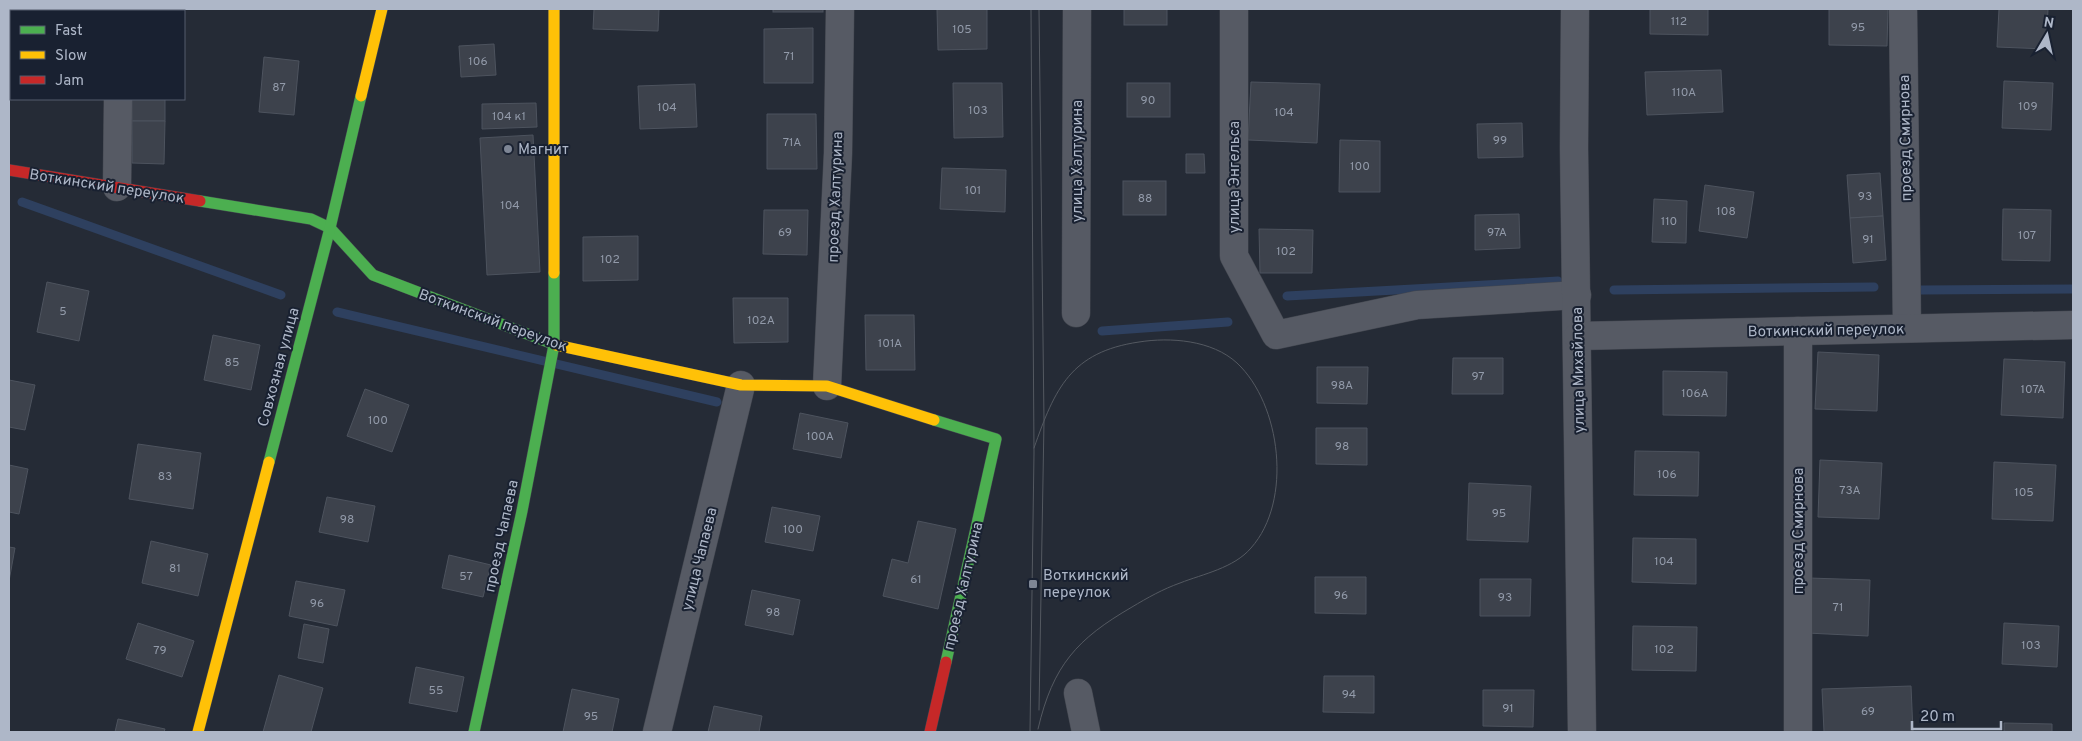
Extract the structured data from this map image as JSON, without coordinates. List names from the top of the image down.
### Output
{
  "streets": {
    "street": [
      "проезд Смирнова",
      "улица Халтурина",
      "улица Энгельса",
      "Воткинский переулок",
      "проезд Халтурина",
      "Совхозная улица",
      "улица Михайлова",
      "проезд Чапаева",
      "улица Чапаева"
    ]
  },
  "crossings": [
    ["проезд Смирнова", "Воткинский переулок"],
    ["улица Энгельса", "улица Михайлова"],
    ["Воткинский переулок", "проезд Халтурина"],
    ["Воткинский переулок", "Совхозная улица"],
    ["Воткинский переулок", "улица Михайлова"],
    ["Воткинский переулок", "проезд Чапаева"],
    ["Воткинский переулок", "улица Чапаева"]
  ],
  "places": {
    "other": ["Магнит"],
    "transit": ["Воткинский переулок"]
  },
  "house_numbers": [
    "112",
    "95",
    "105",
    "71",
    "106",
    "87",
    "110А",
    "90",
    "109",
    "104",
    "103",
    "104",
    "104 к1",
    "99",
    "71А",
    "100",
    "101",
    "93",
    "88",
    "104",
    "108",
    "110",
    "69",
    "97А",
    "107",
    "91",
    "102",
    "102",
    "5",
    "102А",
    "101А",
    "85",
    "97",
    "98А",
    "107А",
    "106А",
    "100",
    "100А",
    "98",
    "106",
    "83",
    "73А",
    "105",
    "95",
    "98",
    "100",
    "104",
    "81",
    "57",
    "61",
    "96",
    "93",
    "96",
    "71",
    "98",
    "103",
    "102",
    "79",
    "55",
    "94",
    "91",
    "69",
    "95"
  ],
  "legend": ["Fast", "Slow", "Jam"],
  "scale_bar": "20 m",
  "north": "top"
}
